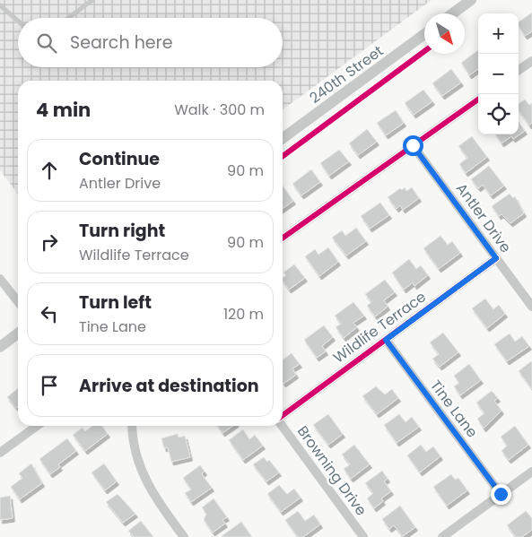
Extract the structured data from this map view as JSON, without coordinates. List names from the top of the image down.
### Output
{
  "streets": {
    "street": [
      "240th Street",
      "Antler Drive",
      "Wildlife Terrace",
      "Tine Lane",
      "Browning Drive"
    ]
  },
  "crossings": [
    ["Antler Drive", "Wildlife Terrace"],
    ["Wildlife Terrace", "Tine Lane"]
  ],
  "north": "bottom right",
  "page": {
    "map_buttons": ["+", "−"],
    "search": "Search here",
    "heading": ["4 min", "Walk · 300 m"],
    "list": [
      ["Continue", "Antler Drive", "90 m"],
      ["Turn right", "Wildlife Terrace", "90 m"],
      ["Turn left", "Tine Lane", "120 m"],
      "Arrive at destination"
    ]
  }
}
